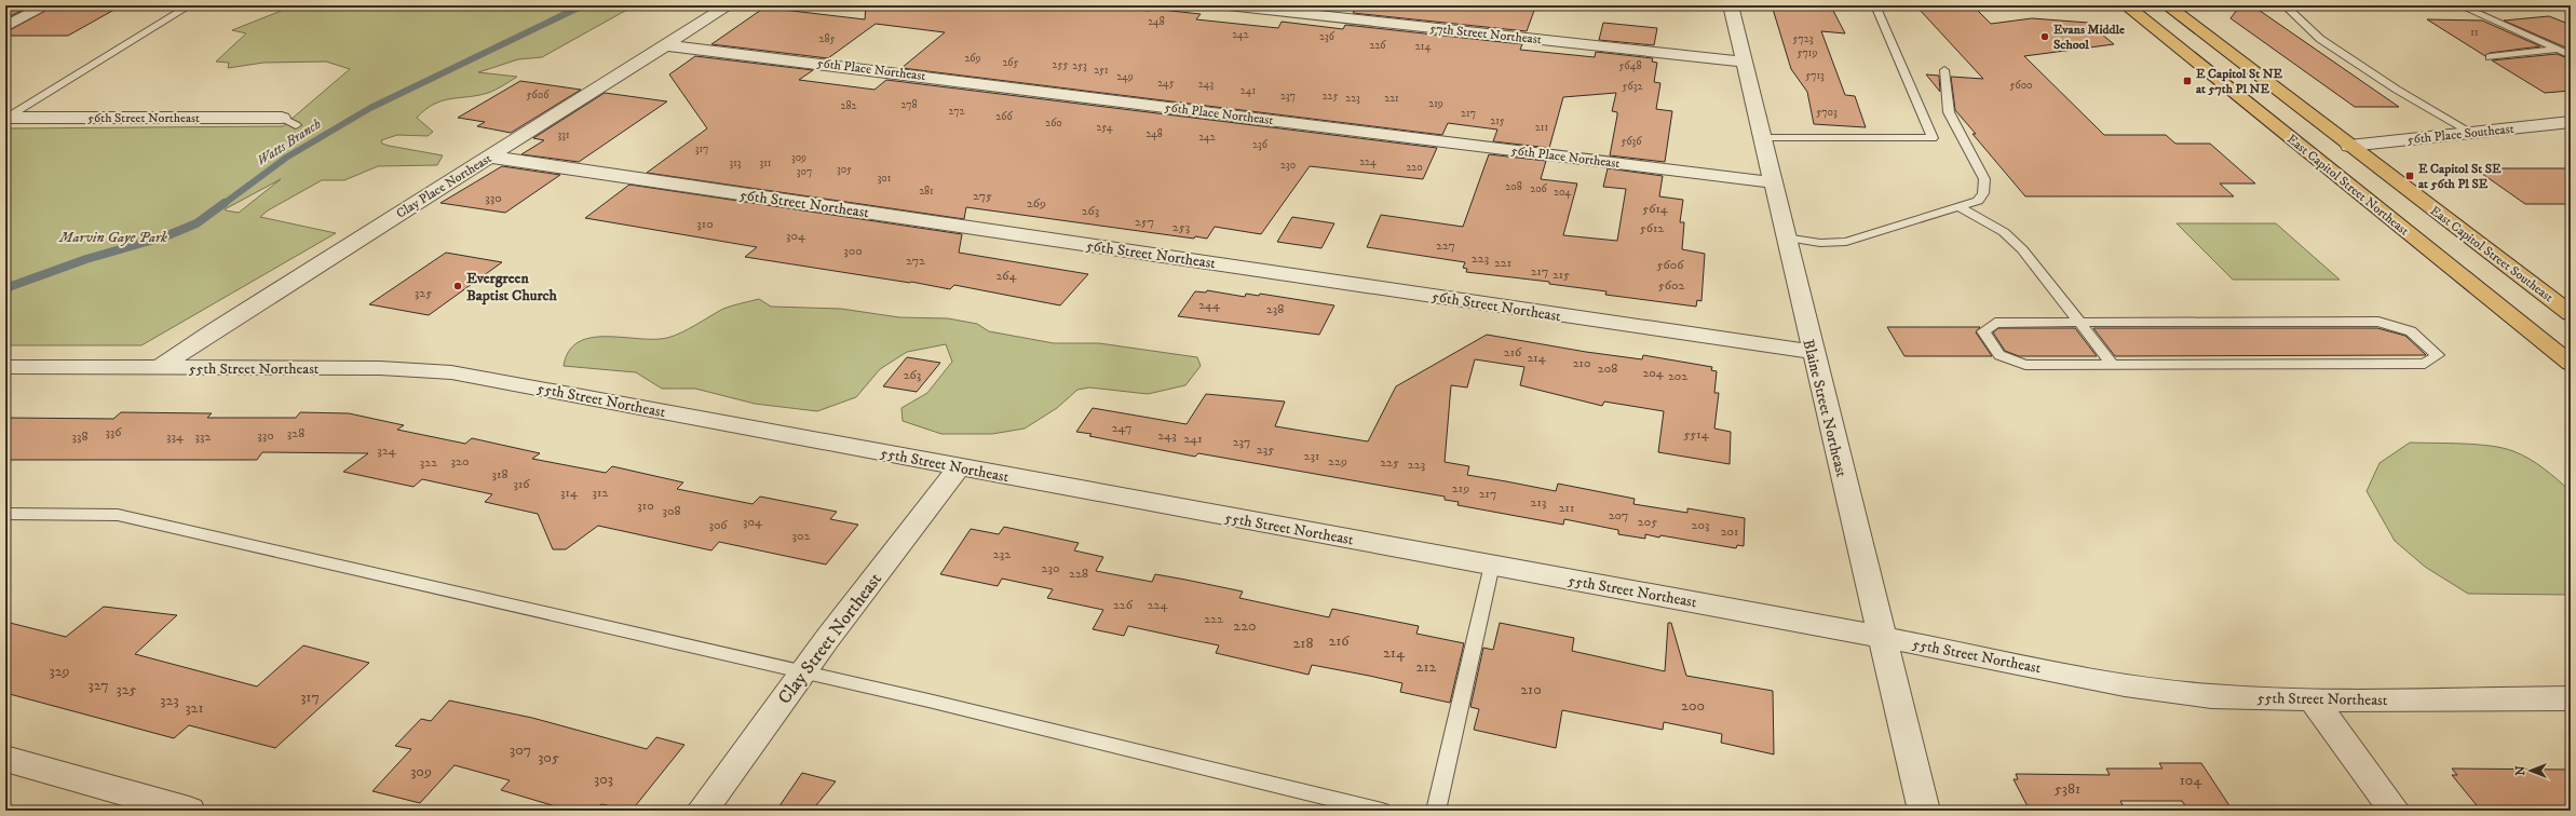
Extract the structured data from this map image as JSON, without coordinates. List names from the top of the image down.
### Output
{
  "streets": {
    "main road": ["East Capitol Street Northeast", "East Capitol Street Southeast"],
    "street": [
      "57th Street Northeast",
      "56th Place Northeast",
      "56th Street Northeast",
      "56th Place Southeast",
      "Clay Place Northeast",
      "55th Street Northeast",
      "Blaine Street Northeast",
      "Clay Street Northeast"
    ]
  },
  "crossings": [
    ["57th Street Northeast", "Blaine Street Northeast"],
    ["56th Place Northeast", "Clay Place Northeast"],
    ["56th Place Northeast", "Blaine Street Northeast"],
    ["56th Street Northeast", "Clay Place Northeast"],
    ["56th Street Northeast", "Blaine Street Northeast"],
    ["56th Place Southeast", "East Capitol Street Southeast"],
    ["Clay Place Northeast", "55th Street Northeast"],
    ["55th Street Northeast", "Blaine Street Northeast"],
    ["55th Street Northeast", "Clay Street Northeast"]
  ],
  "water": ["Watts Branch"],
  "parks": ["Marvin Gaye Park"],
  "places": {
    "other": ["Evans Middle School", "Evergreen Baptist Church"],
    "transit": ["E Capitol St NE at 57th Pl NE", "E Capitol St SE at 56th Pl SE"]
  },
  "house_numbers": [
    "248",
    "11",
    "242",
    "236",
    "285",
    "5723",
    "226",
    "214",
    "5719",
    "269",
    "265",
    "255",
    "253",
    "5648",
    "251",
    "5713",
    "249",
    "245",
    "243",
    "5600",
    "5632",
    "241",
    "5606",
    "237",
    "225",
    "223",
    "221",
    "219",
    "278",
    "282",
    "272",
    "5703",
    "217",
    "266",
    "215",
    "260",
    "254",
    "211",
    "248",
    "331",
    "242",
    "5636",
    "236",
    "317",
    "309",
    "224",
    "313",
    "311",
    "230",
    "220",
    "305",
    "307",
    "301",
    "208",
    "206",
    "281",
    "204",
    "275",
    "330",
    "269",
    "5614",
    "263",
    "257",
    "310",
    "253",
    "5612",
    "304",
    "227",
    "300",
    "223",
    "272",
    "221",
    "5606",
    "217",
    "215",
    "264",
    "5602",
    "325",
    "244",
    "238",
    "216",
    "214",
    "210",
    "208",
    "204",
    "263",
    "202",
    "247",
    "336",
    "328",
    "5514",
    "330",
    "243",
    "338",
    "334",
    "332",
    "241",
    "237",
    "235",
    "324",
    "231",
    "320",
    "229",
    "322",
    "225",
    "223",
    "318",
    "316",
    "219",
    "314",
    "312",
    "217",
    "213",
    "310",
    "211",
    "308",
    "207",
    "304",
    "205",
    "306",
    "203",
    "201",
    "302",
    "232",
    "230",
    "228",
    "226",
    "224",
    "222",
    "220",
    "216",
    "218",
    "214",
    "212",
    "329",
    "327",
    "325",
    "210",
    "317",
    "323",
    "200",
    "321",
    "307",
    "305",
    "309",
    "303",
    "104",
    "5381"
  ],
  "north": "left"
}
